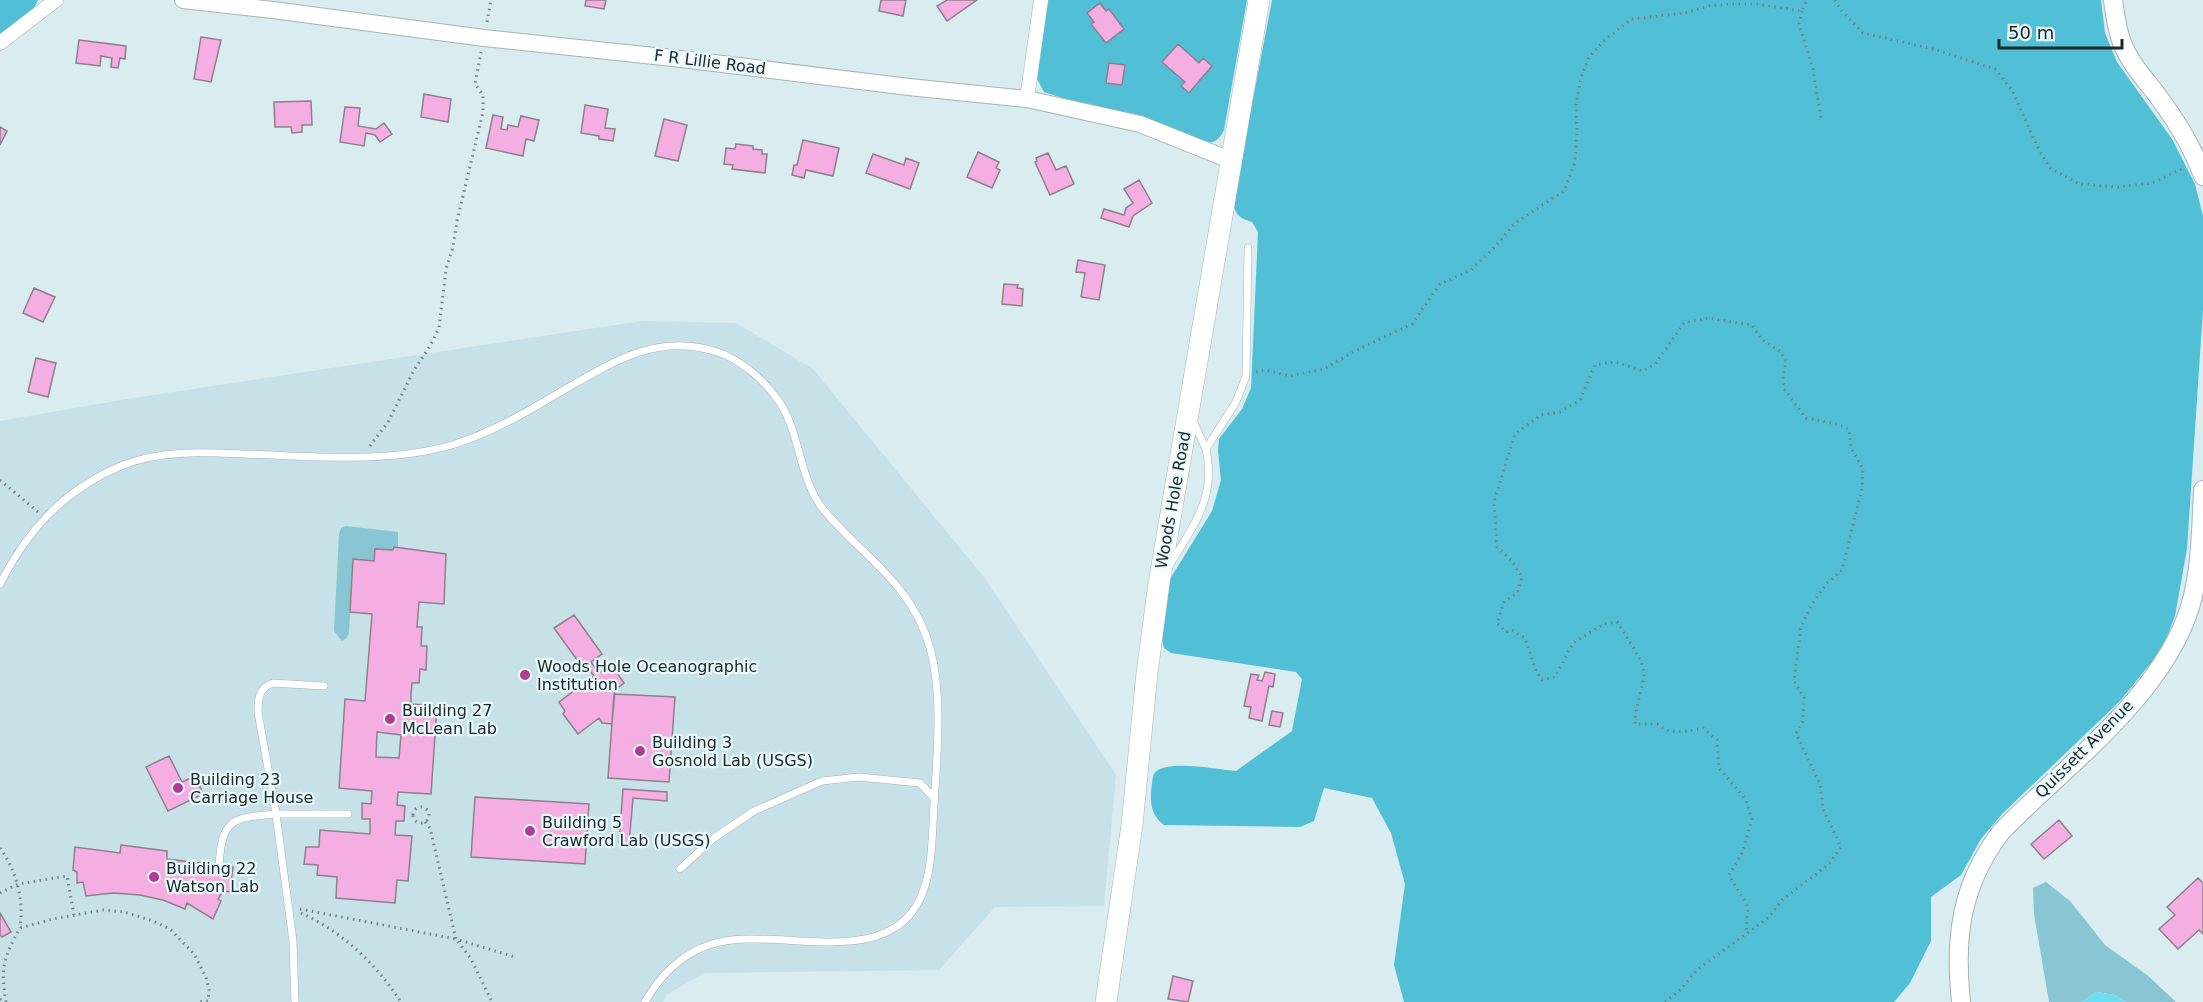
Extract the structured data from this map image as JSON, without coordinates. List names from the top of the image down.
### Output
{
  "streets": {
    "highway": ["Woods Hole Road"],
    "main road": ["Quissett Avenue"],
    "street": ["F R Lillie Road"]
  },
  "crossings": [
    ["F R Lillie Road", "Woods Hole Road"]
  ],
  "places": [
    "Woods Hole Oceanographic Institution",
    "Building 27 McLean Lab",
    "Building 3 Gosnold Lab (USGS)",
    "Building 23 Carriage House",
    "Building 5 Crawford Lab (USGS)",
    "Building 22 Watson Lab"
  ],
  "scale_bar": "50 m"
}
